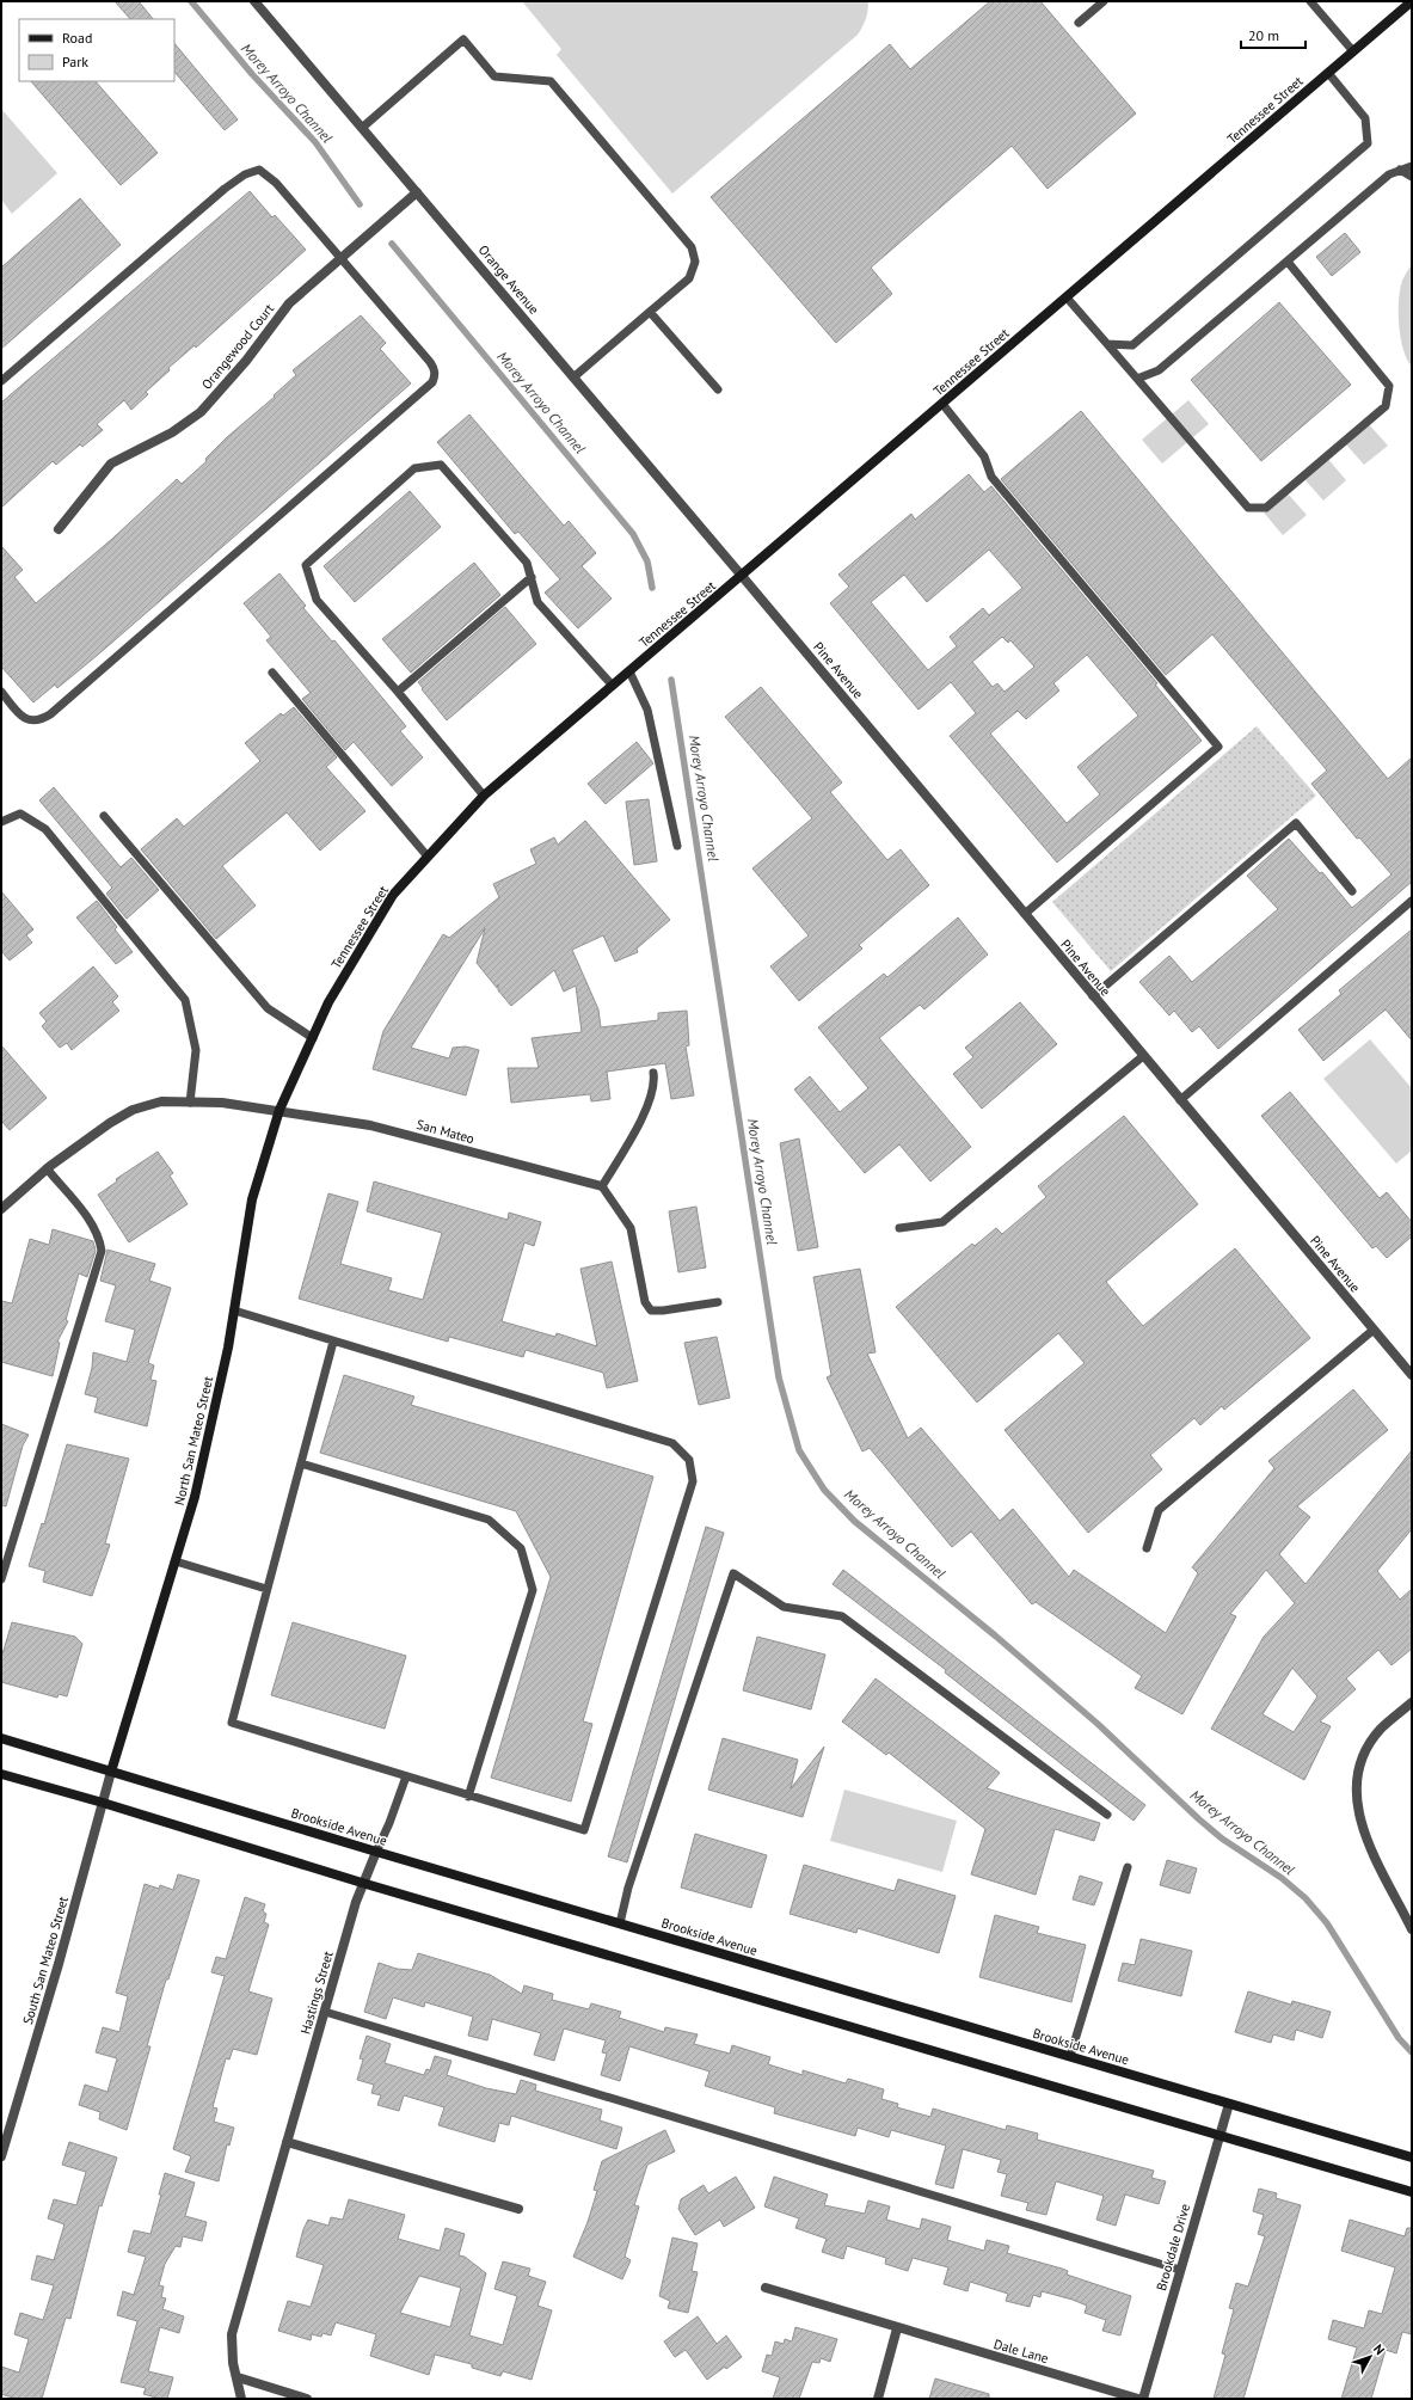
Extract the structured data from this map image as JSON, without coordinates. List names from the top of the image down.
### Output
{
  "streets": {
    "main road": ["Tennessee Street", "North San Mateo Street", "Brookside Avenue"],
    "street": [
      "Orange Avenue",
      "Orangewood Court",
      "Pine Avenue",
      "San Mateo",
      "South San Mateo Street",
      "Hastings Street",
      "Brookdale Drive",
      "Dale Lane"
    ]
  },
  "crossings": [
    ["Tennessee Street", "Orange Avenue"],
    ["Tennessee Street", "Pine Avenue"],
    ["Tennessee Street", "San Mateo"],
    ["Tennessee Street", "North San Mateo Street"],
    ["Orange Avenue", "Orangewood Court"],
    ["Orange Avenue", "Pine Avenue"],
    ["San Mateo", "North San Mateo Street"],
    ["North San Mateo Street", "Brookside Avenue"],
    ["North San Mateo Street", "South San Mateo Street"],
    ["Brookside Avenue", "South San Mateo Street"],
    ["Brookside Avenue", "Hastings Street"],
    ["Brookside Avenue", "Brookdale Drive"]
  ],
  "water": ["Morey Arroyo Channel"],
  "legend": ["Road", "Park"],
  "scale_bar": "20 m",
  "north": "top right"
}
